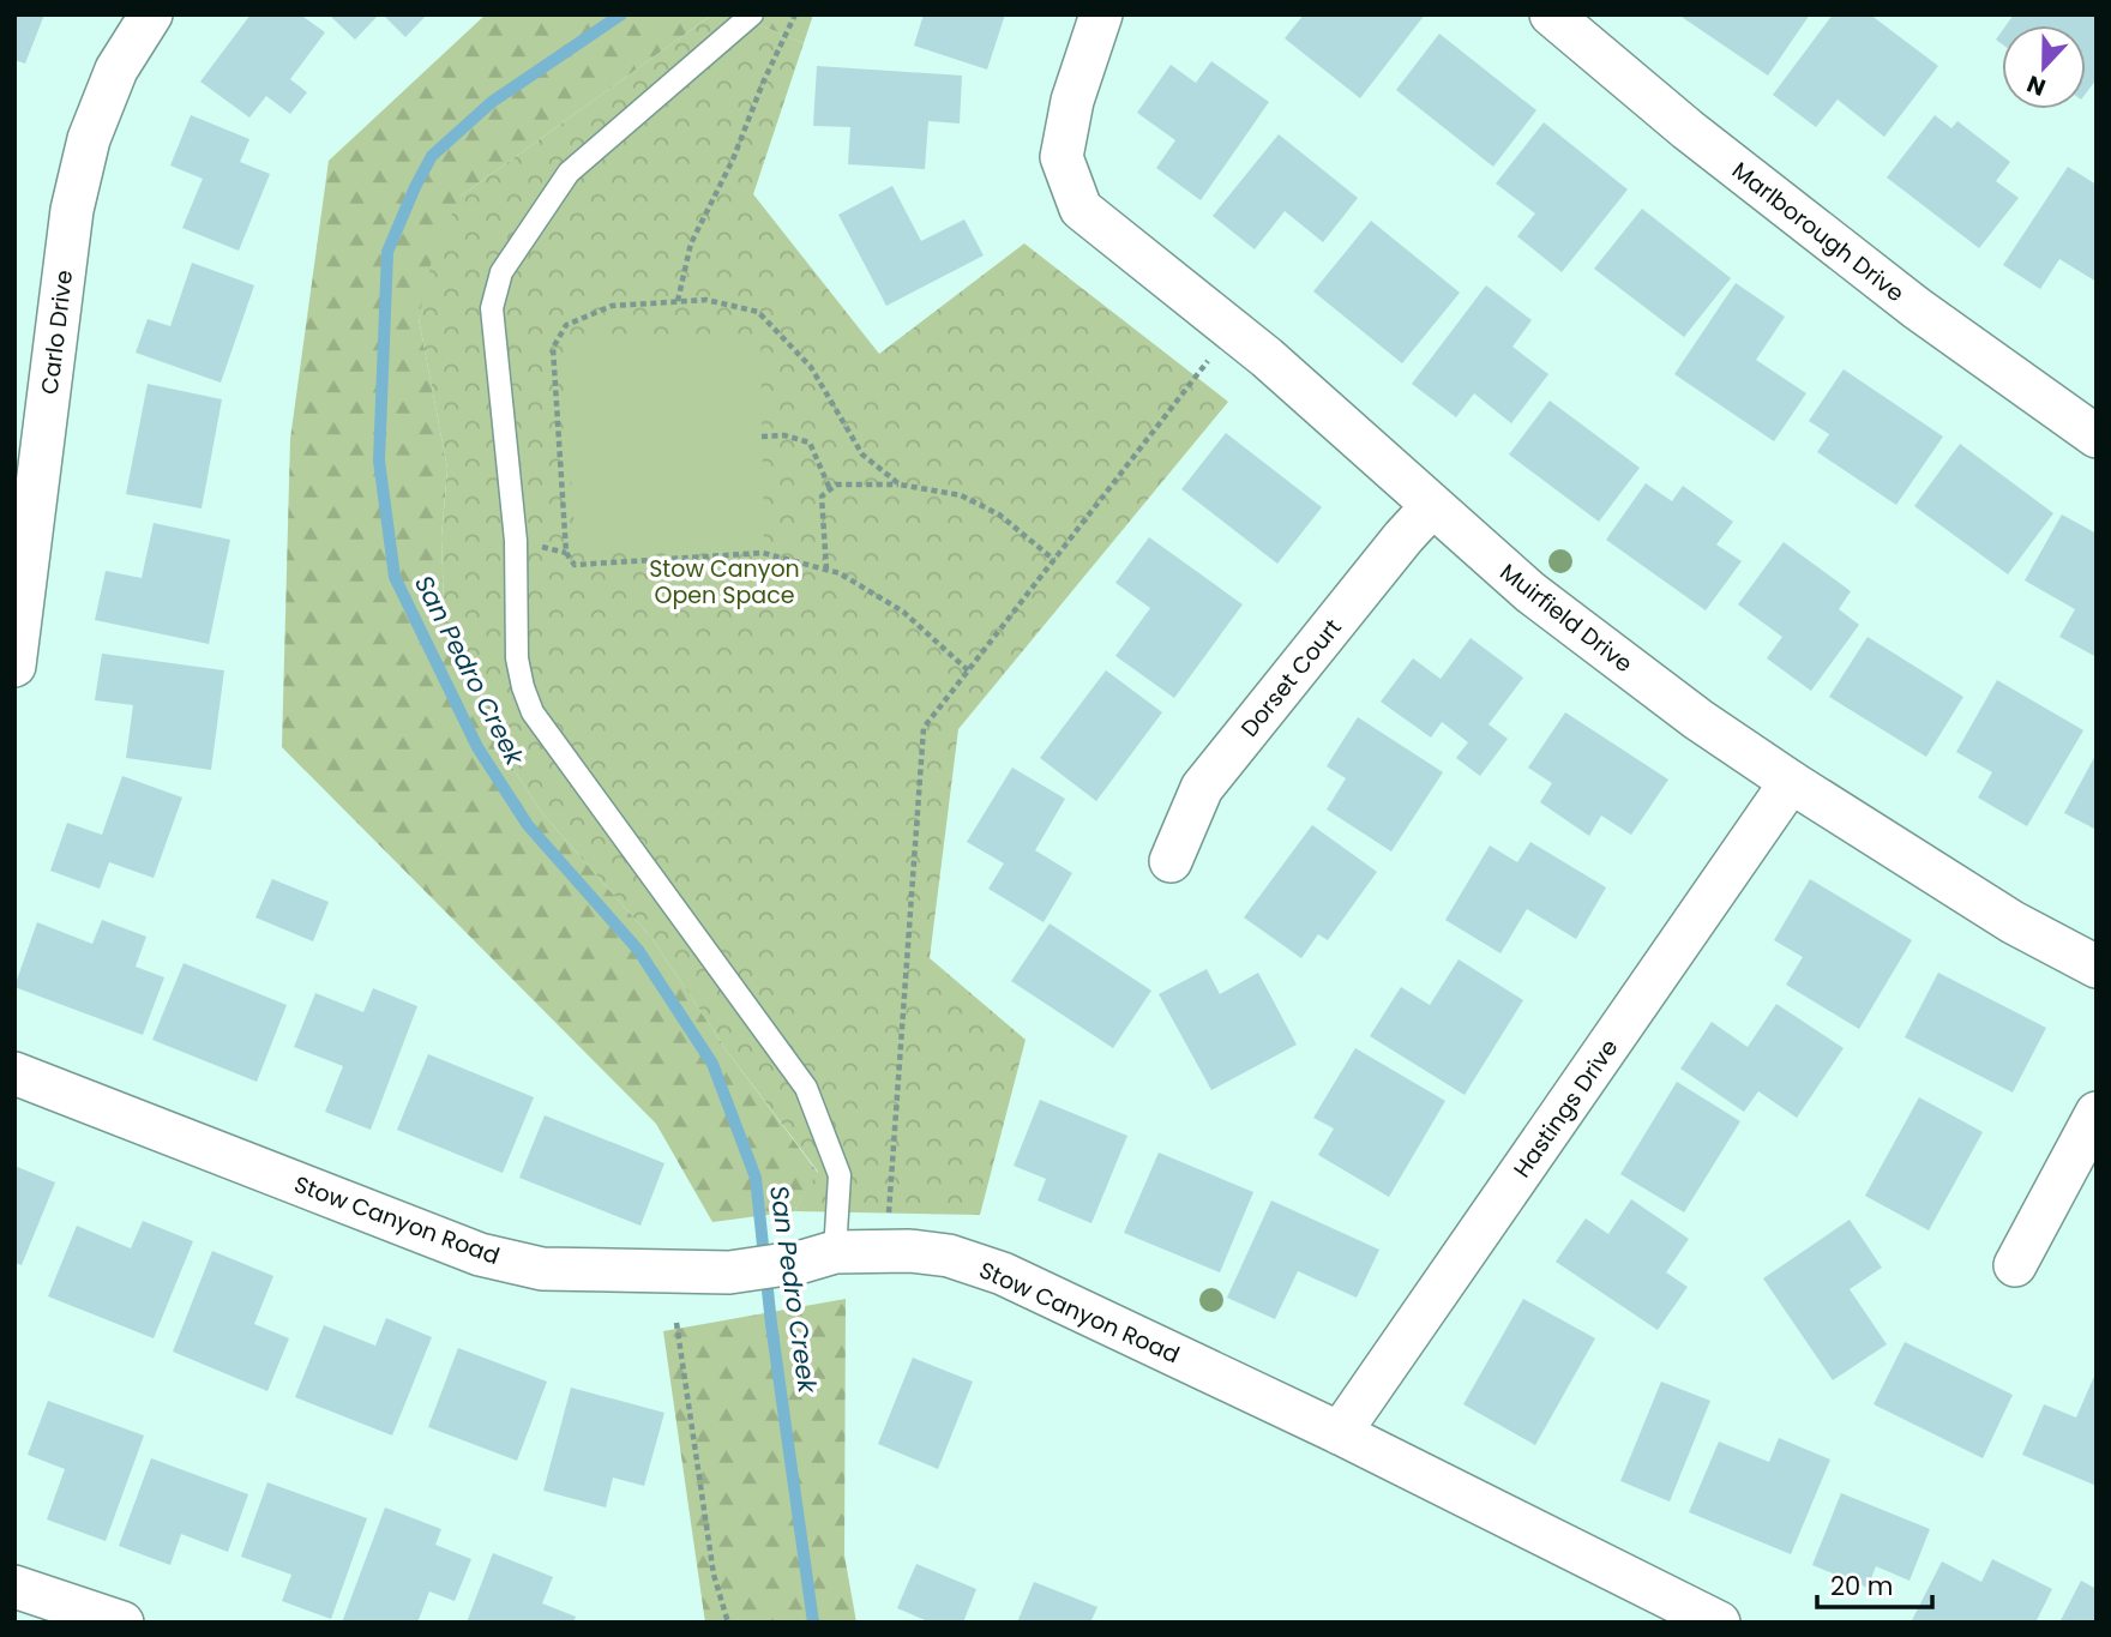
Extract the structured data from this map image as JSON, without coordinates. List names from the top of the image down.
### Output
{
  "streets": {
    "street": [
      "Marlborough Drive",
      "Carlo Drive",
      "Muirfield Drive",
      "Dorset Court",
      "Hastings Drive",
      "Stow Canyon Road"
    ]
  },
  "crossings": [
    ["Muirfield Drive", "Dorset Court"],
    ["Muirfield Drive", "Hastings Drive"],
    ["Hastings Drive", "Stow Canyon Road"]
  ],
  "water": ["San Pedro Creek"],
  "parks": ["Stow Canyon Open Space"],
  "scale_bar": "20 m",
  "north": "bottom"
}
